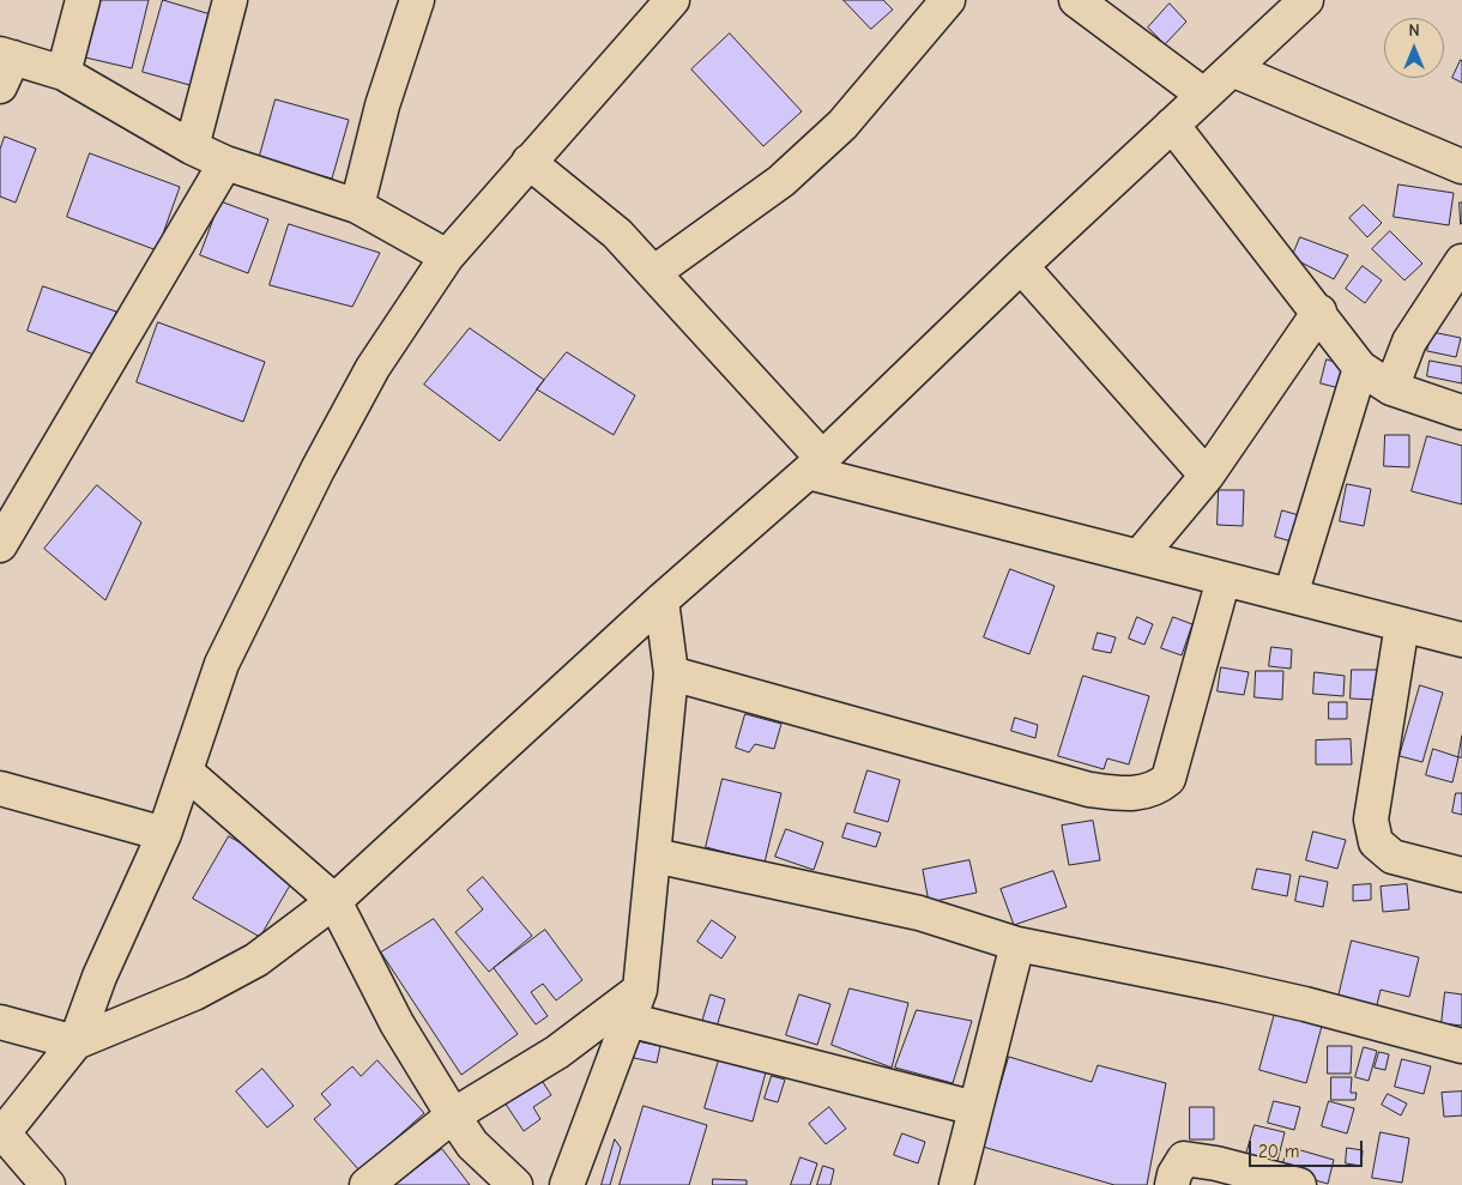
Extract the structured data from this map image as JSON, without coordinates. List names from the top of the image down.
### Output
{
  "scale_bar": "20 m",
  "north": "top"
}
